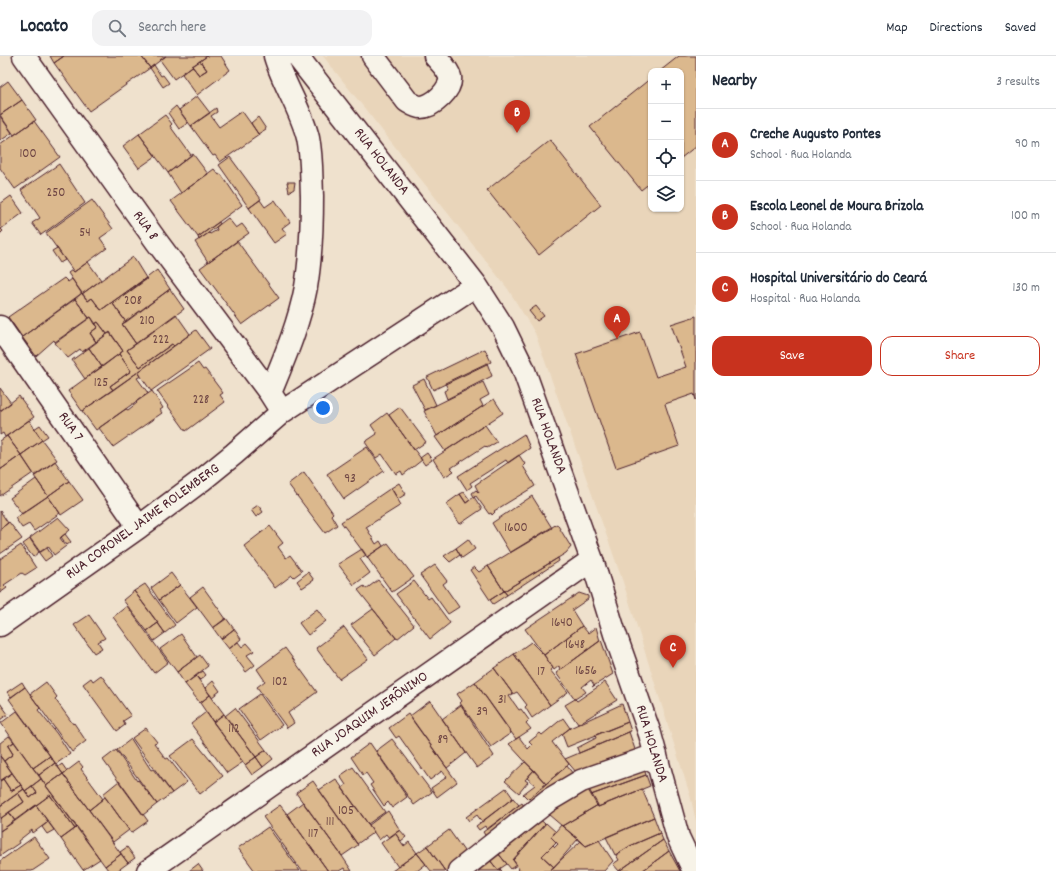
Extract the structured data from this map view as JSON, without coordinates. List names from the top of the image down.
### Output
{
  "streets": {
    "street": [
      "RUA HOLANDA",
      "RUA 8",
      "RUA 7",
      "RUA CORONEL JAIME ROLEMBERG",
      "RUA JOAQUIM JERÔNIMO"
    ]
  },
  "crossings": [
    ["RUA HOLANDA", "RUA CORONEL JAIME ROLEMBERG"],
    ["RUA HOLANDA", "RUA JOAQUIM JERÔNIMO"],
    ["RUA 7", "RUA CORONEL JAIME ROLEMBERG"]
  ],
  "house_numbers": [
    "100",
    "250",
    "54",
    "208",
    "210",
    "222",
    "125",
    "228",
    "93",
    "1600",
    "1640",
    "1648",
    "1656",
    "17",
    "102",
    "31",
    "39",
    "112",
    "89",
    "105",
    "111",
    "117"
  ],
  "page": {
    "header": "Locato",
    "search": "Search here",
    "nav": ["Map", "Directions", "Saved"],
    "heading": ["Nearby", "3 results"],
    "map_buttons": ["+", "−"],
    "pins": ["B", "A", "C"],
    "list": [
      {
        "mark": "A",
        "name": "Creche Augusto Pontes",
        "note": "School · Rua Holanda",
        "value": "90 m"
      },
      {
        "mark": "B",
        "name": "Escola Leonel de Moura Brizola",
        "note": "School · Rua Holanda",
        "value": "100 m"
      },
      {
        "mark": "C",
        "name": "Hospital Universitário do Ceará",
        "note": "Hospital · Rua Holanda",
        "value": "130 m"
      }
    ],
    "buttons": ["Save", "Share"]
  }
}
